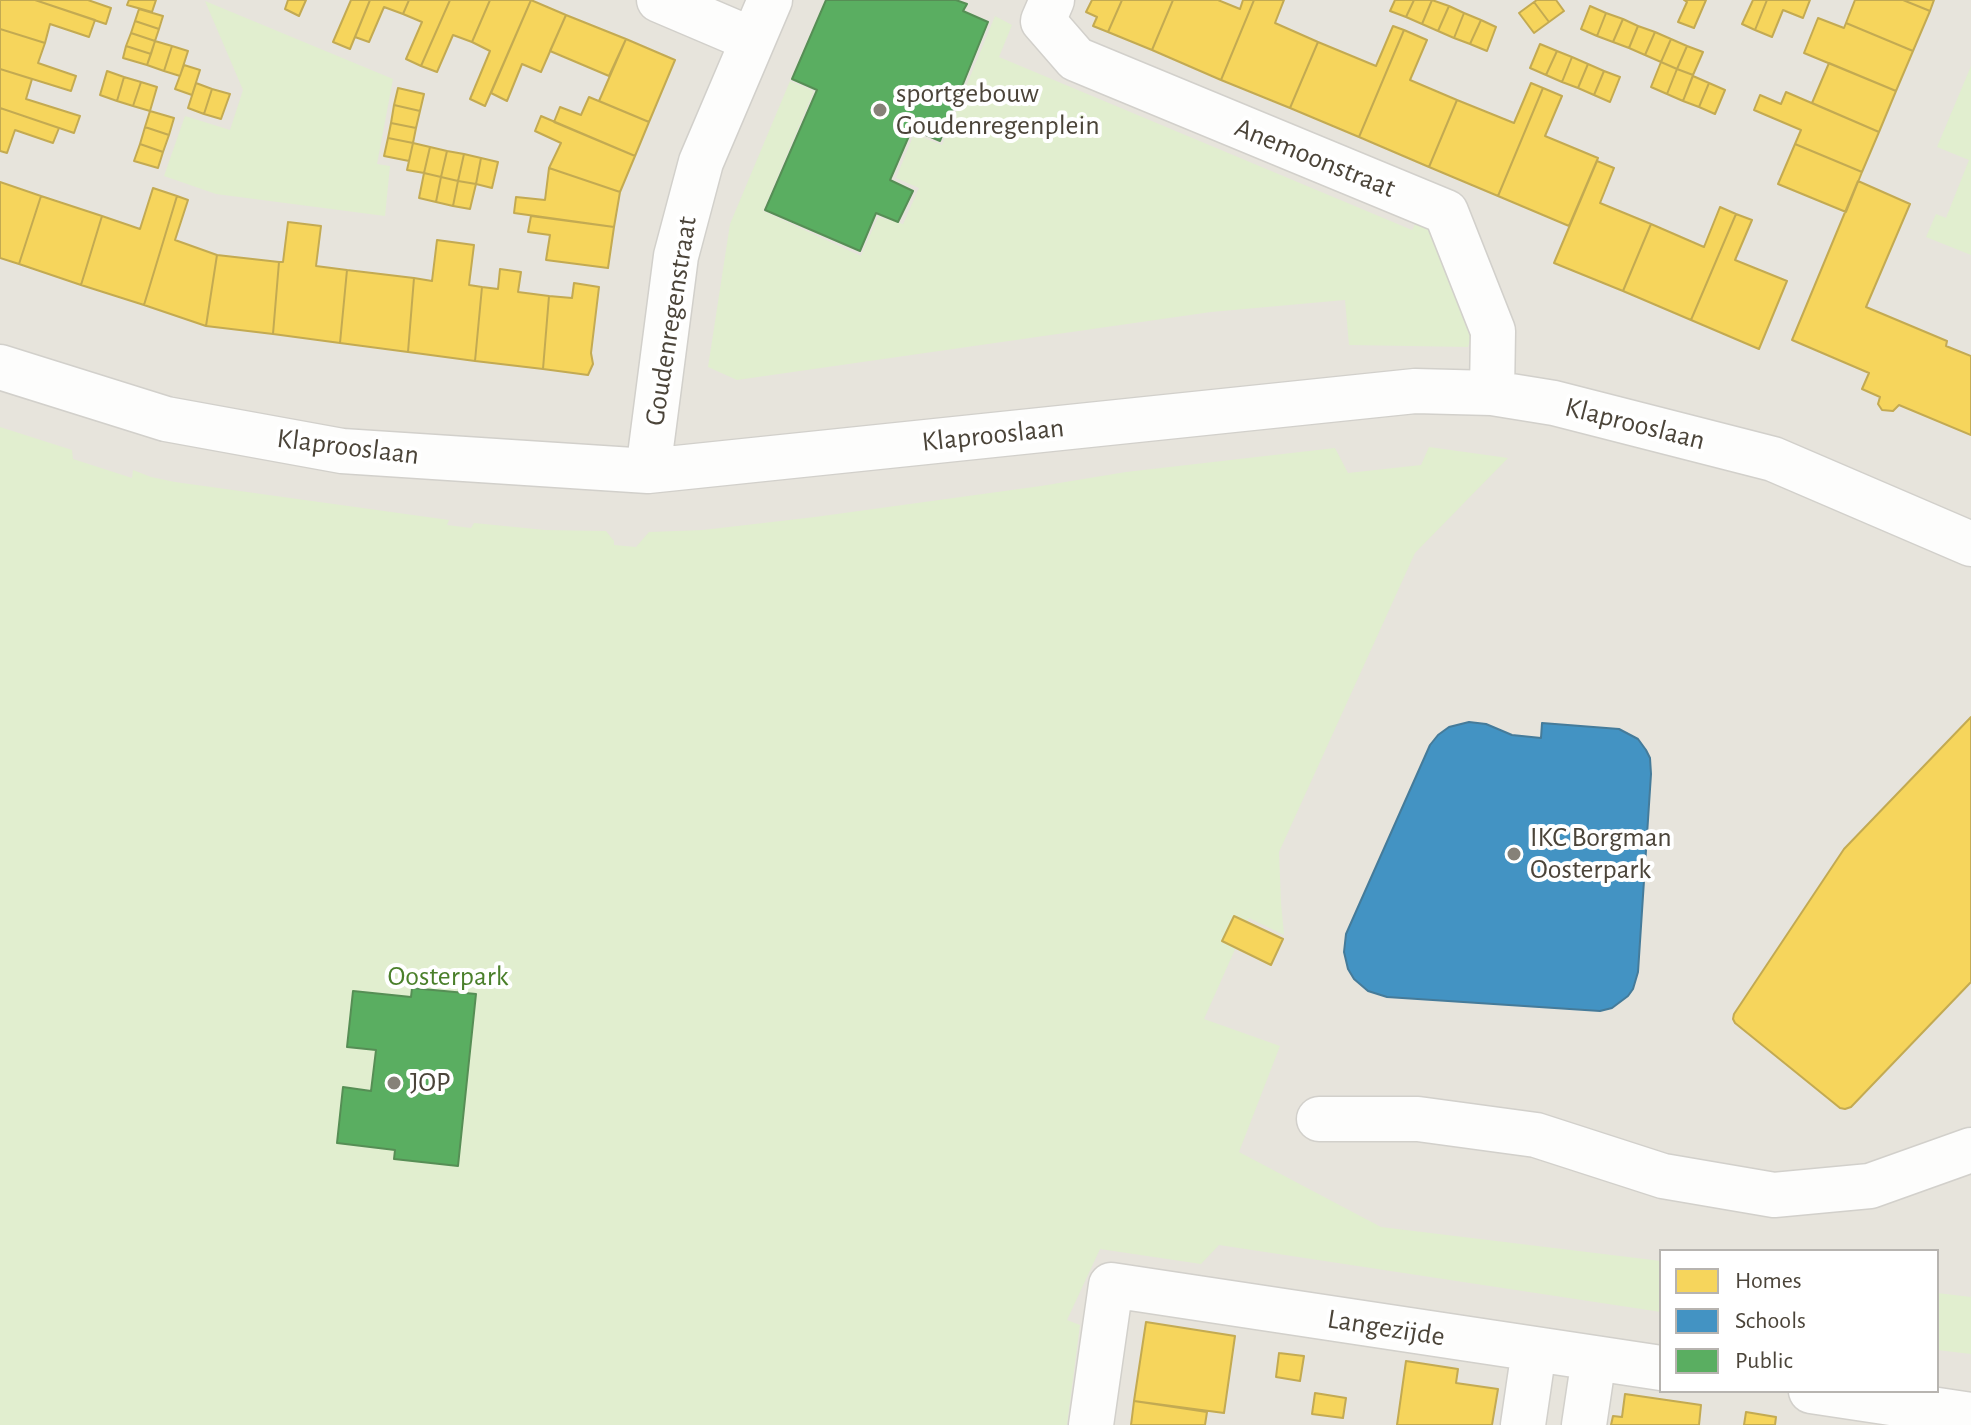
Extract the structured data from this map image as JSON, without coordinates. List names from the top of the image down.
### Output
{
  "streets": {
    "street": [
      "Anemoonstraat",
      "Goudenregenstraat",
      "Klaprooslaan",
      "Langezijde"
    ]
  },
  "crossings": [
    ["Anemoonstraat", "Klaprooslaan"],
    ["Goudenregenstraat", "Klaprooslaan"]
  ],
  "parks": ["Oosterpark"],
  "places": ["sportgebouw Goudenregenplein", "IKC Borgman Oosterpark", "JOP"],
  "legend": ["Homes", "Schools", "Public"]
}
